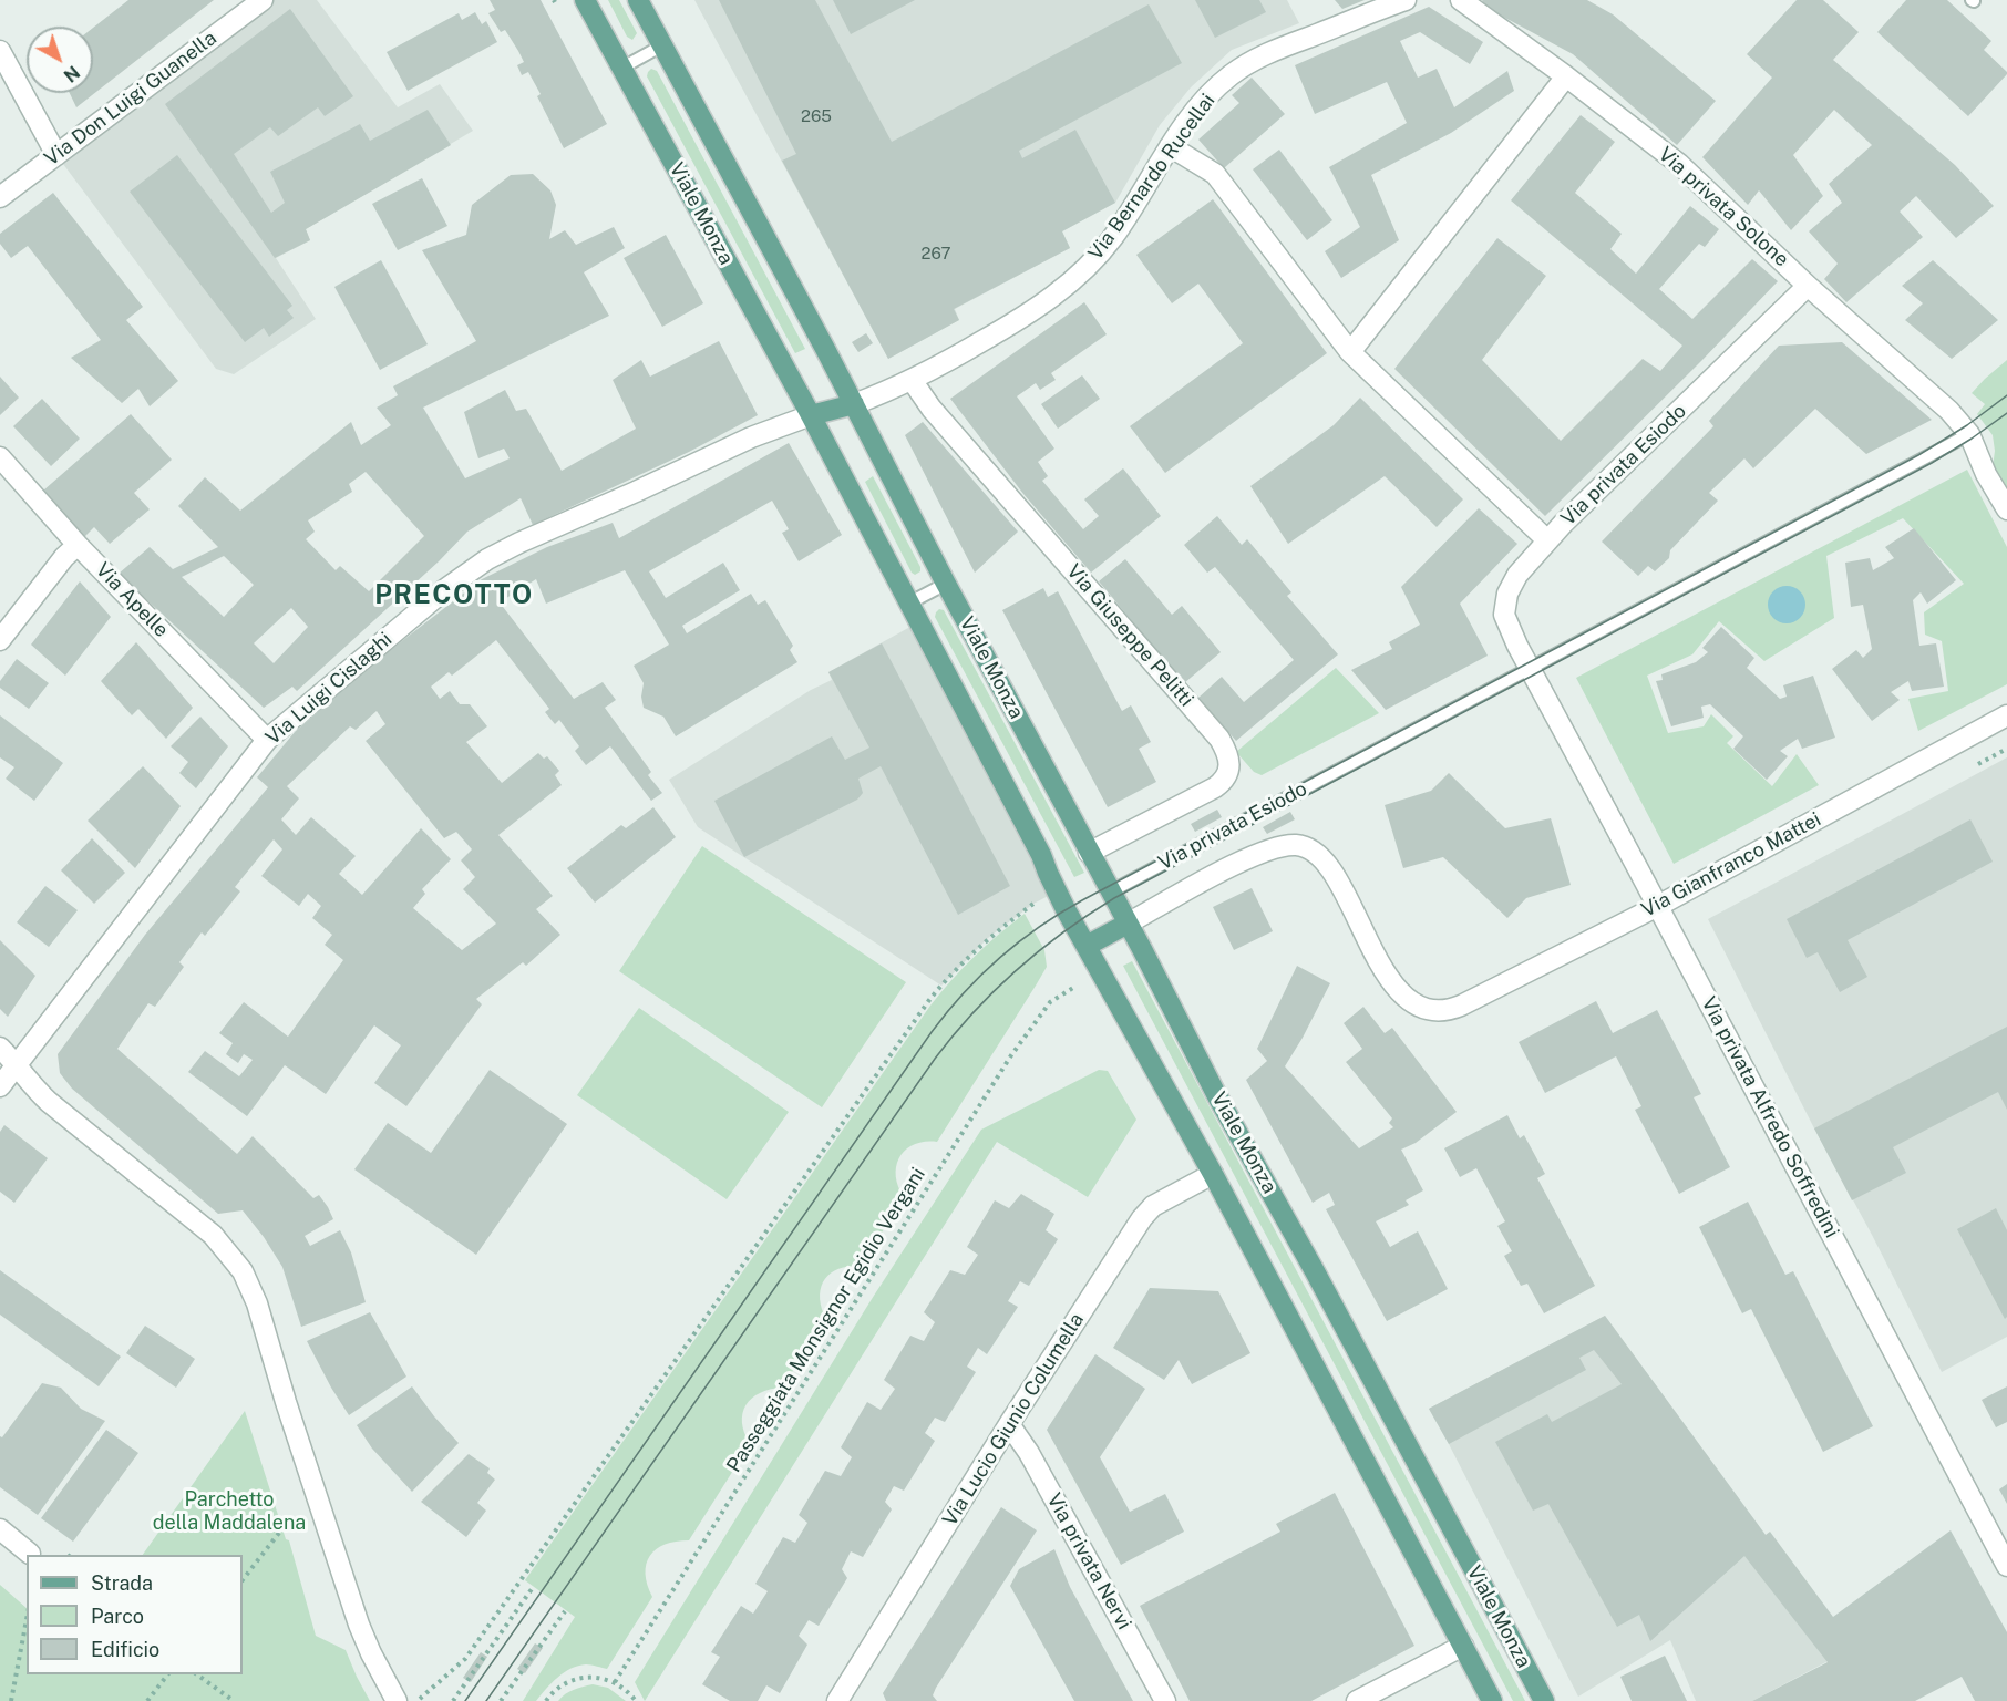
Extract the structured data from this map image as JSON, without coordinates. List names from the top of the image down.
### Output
{
  "streets": {
    "main road": ["Viale Monza"],
    "street": [
      "Via Don Luigi Guanella",
      "Via Bernardo Rucellai",
      "Via privata Solone",
      "Via privata Esiodo",
      "Via Apelle",
      "Via Giuseppe Pelitti",
      "Via Luigi Cislaghi",
      "Via Gianfranco Mattei",
      "Via privata Alfredo Soffredini",
      "Via Lucio Giunio Columella",
      "Via privata Nervi"
    ],
    "path": ["Passeggiata Monsignor Egidio Vergani"]
  },
  "crossings": [
    ["Via Bernardo Rucellai", "Viale Monza"],
    ["Via Bernardo Rucellai", "Via Giuseppe Pelitti"],
    ["Via privata Solone", "Via privata Esiodo"],
    ["Viale Monza", "Via privata Esiodo"],
    ["Viale Monza", "Via Giuseppe Pelitti"],
    ["Viale Monza", "Via Luigi Cislaghi"],
    ["Viale Monza", "Via Gianfranco Mattei"],
    ["Viale Monza", "Via Lucio Giunio Columella"],
    ["Via privata Esiodo", "Via privata Alfredo Soffredini"],
    ["Via Apelle", "Via Luigi Cislaghi"],
    ["Via Gianfranco Mattei", "Via privata Alfredo Soffredini"],
    ["Via Lucio Giunio Columella", "Via privata Nervi"]
  ],
  "districts": ["PRECOTTO"],
  "parks": ["Parchetto della Maddalena"],
  "house_numbers": ["265", "267"],
  "legend": ["Strada", "Parco", "Edificio"],
  "north": "bottom right"
}
